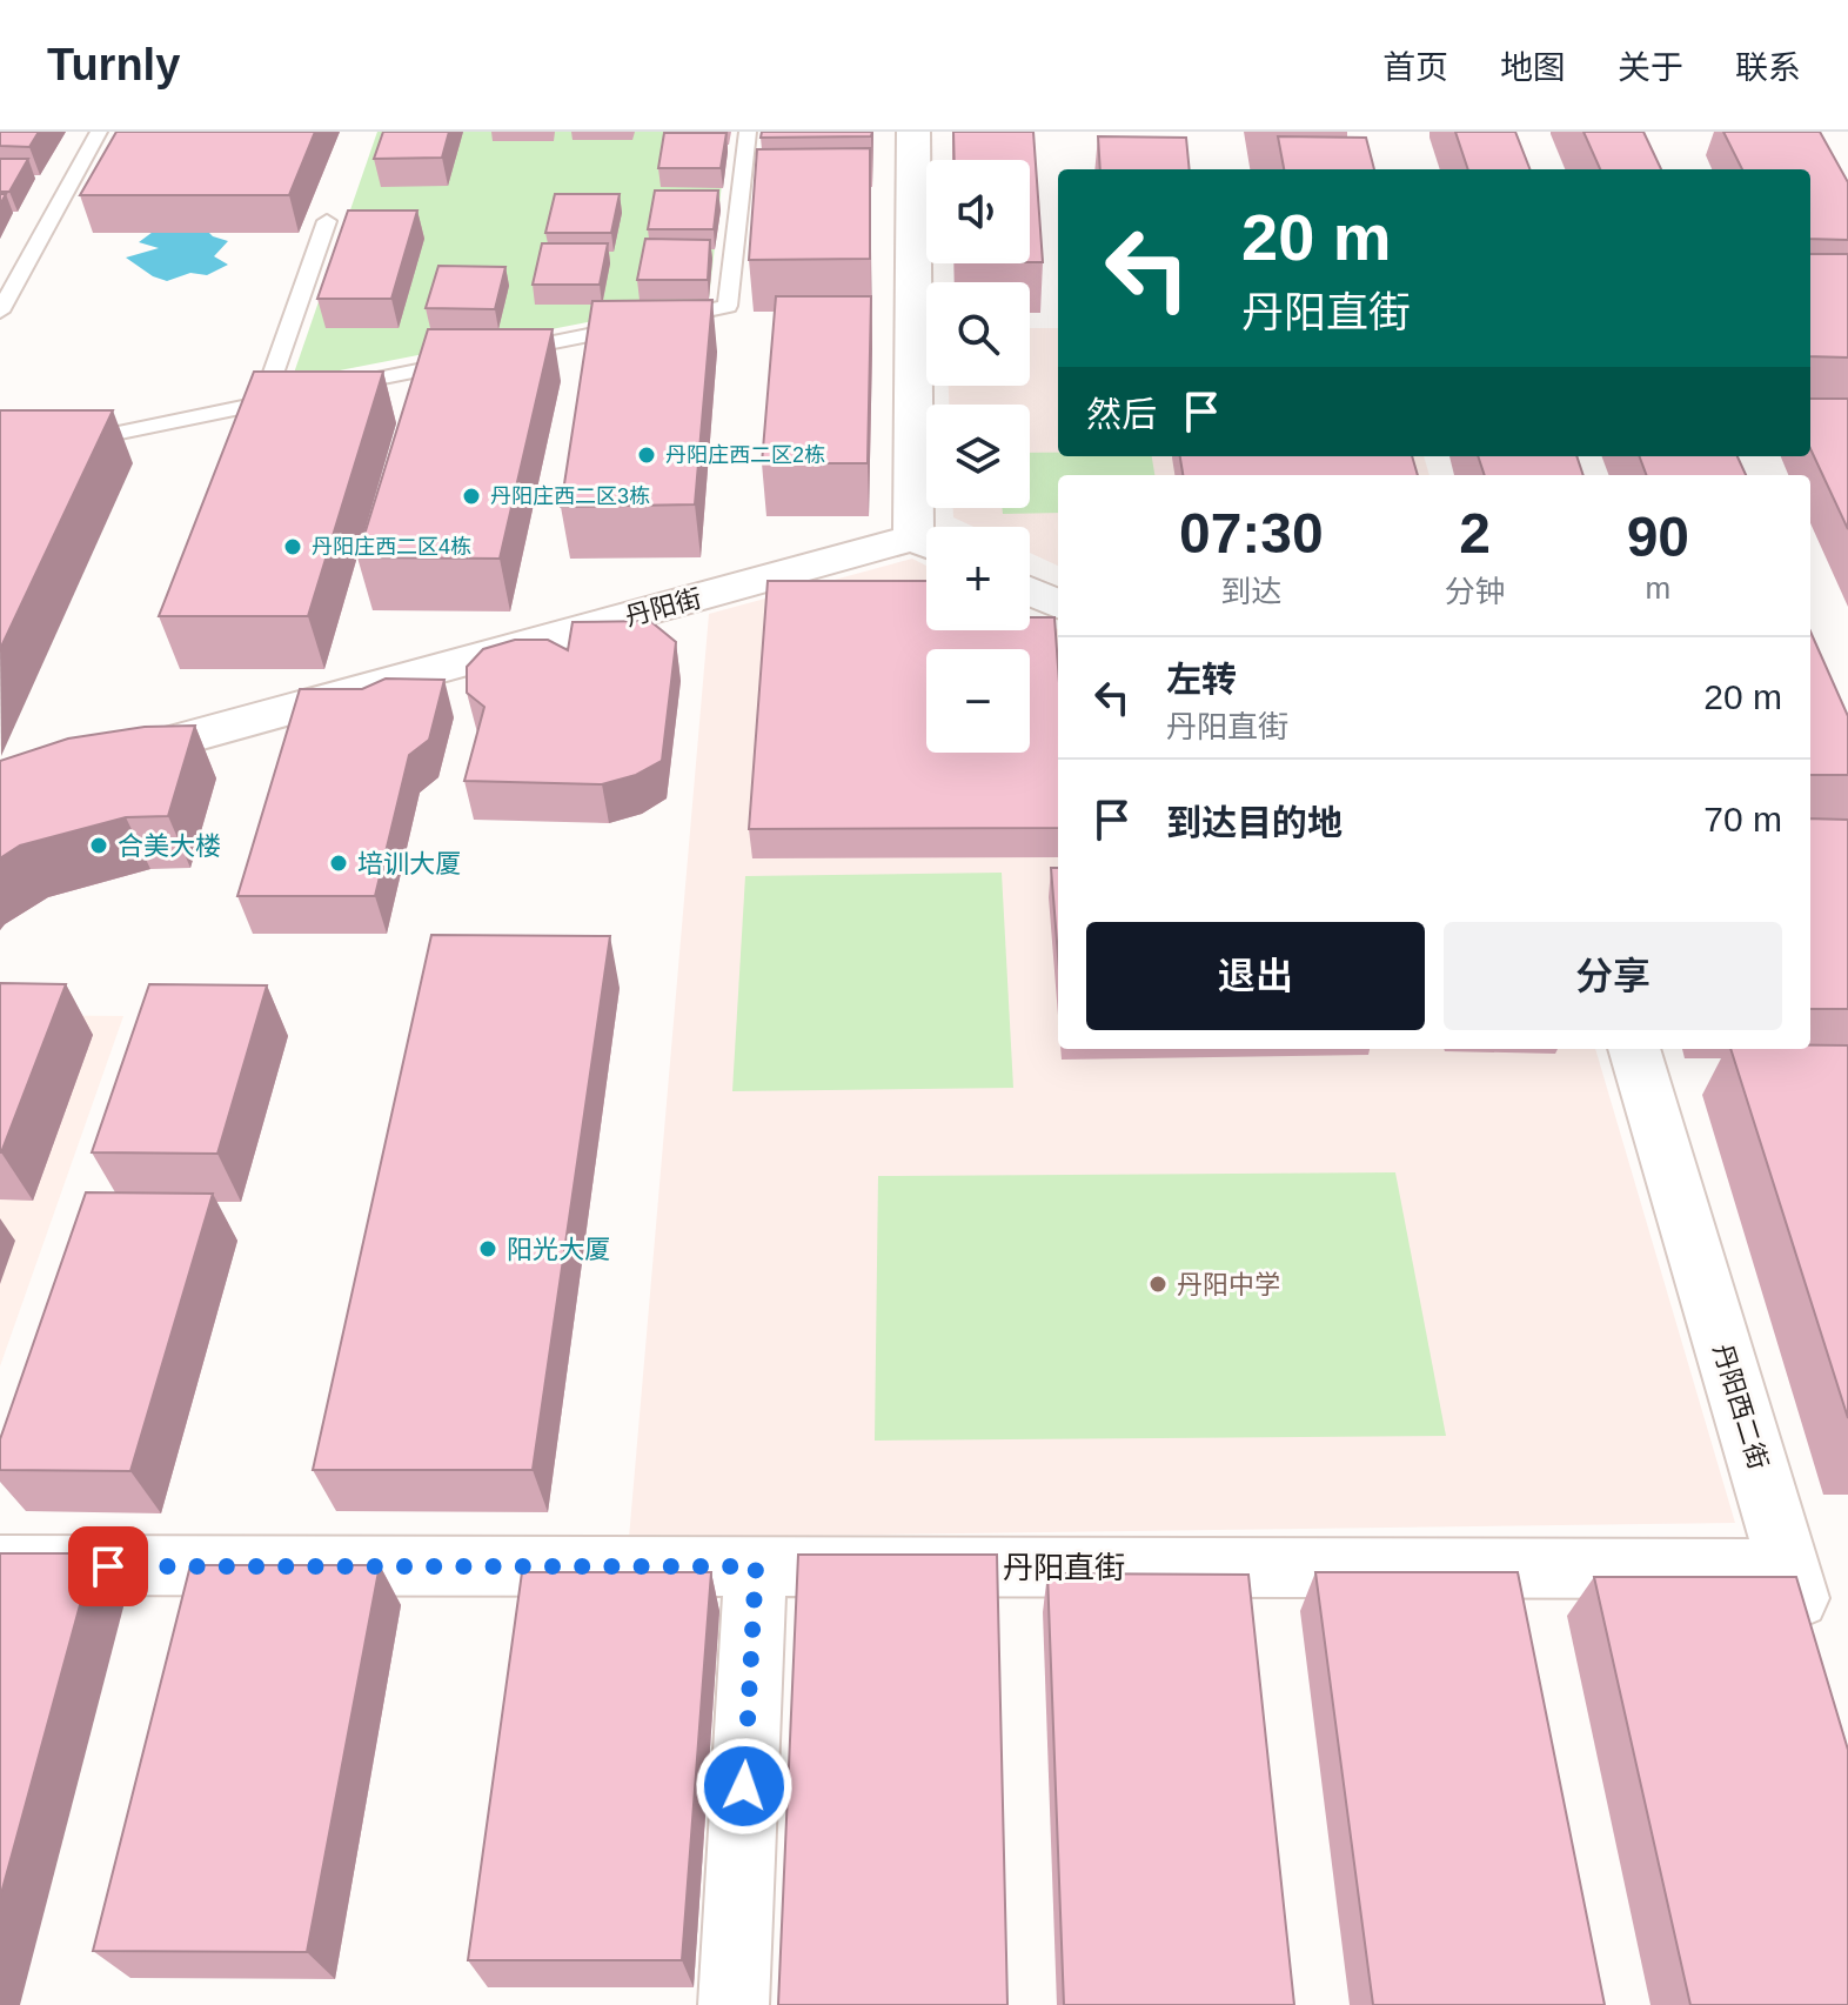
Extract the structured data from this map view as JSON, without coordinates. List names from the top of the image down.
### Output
{
  "streets": {
    "street": ["丹阳街", "丹阳西二街", "丹阳直街"]
  },
  "crossings": [
    ["丹阳西二街", "丹阳直街"]
  ],
  "places": [
    "丹阳庄西二区2栋",
    "丹阳庄西二区3栋",
    "丹阳庄西二区4栋",
    "合美大楼",
    "培训大厦",
    "阳光大厦",
    "丹阳中学"
  ],
  "page": {
    "header": "Turnly",
    "nav": [
      "首页",
      "地图",
      "关于",
      "联系"
    ],
    "map_buttons": ["+", "−"],
    "turn": ["20 m", "丹阳直街"],
    "then": "然后",
    "eta": [
      "07:30",
      "到达",
      "2",
      "分钟",
      "90",
      "m"
    ],
    "list": [
      {
        "name": "左转",
        "note": "丹阳直街",
        "value": "20 m"
      },
      {
        "name": "到达目的地",
        "value": "70 m"
      }
    ],
    "buttons": ["退出", "分享"]
  }
}
